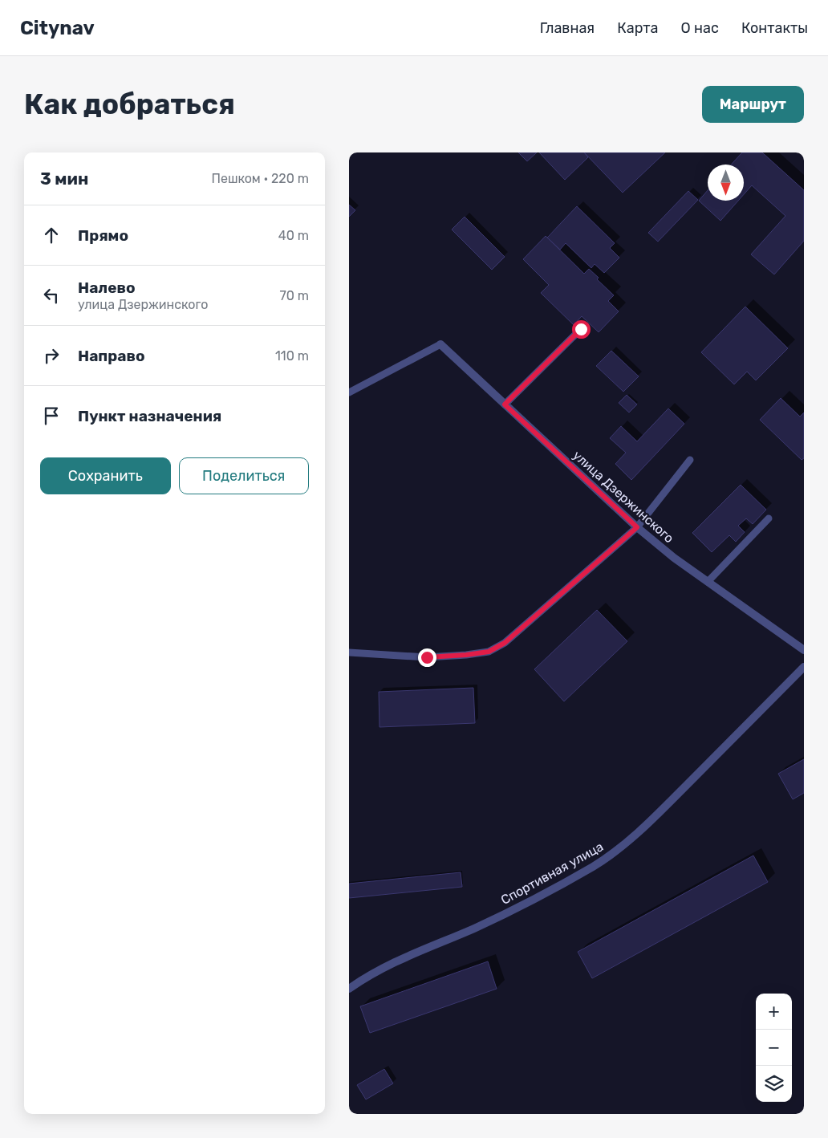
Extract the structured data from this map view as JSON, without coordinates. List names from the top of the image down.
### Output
{
  "streets": {
    "street": ["улица Дзержинского", "Спортивная улица"]
  },
  "north": "bottom",
  "page": {
    "header": "Citynav",
    "nav": [
      "Главная",
      "Карта",
      "О нас",
      "Контакты"
    ],
    "buttons": [
      "Маршрут",
      ["Сохранить", "Поделиться"]
    ],
    "title": "Как добраться",
    "heading": ["3 мин", "Пешком · 220 m"],
    "list": [
      ["Прямо", "40 m"],
      ["Налево", "улица Дзержинского", "70 m"],
      ["Направо", "110 m"],
      "Пункт назначения"
    ],
    "map_buttons": ["+", "−"]
  }
}
